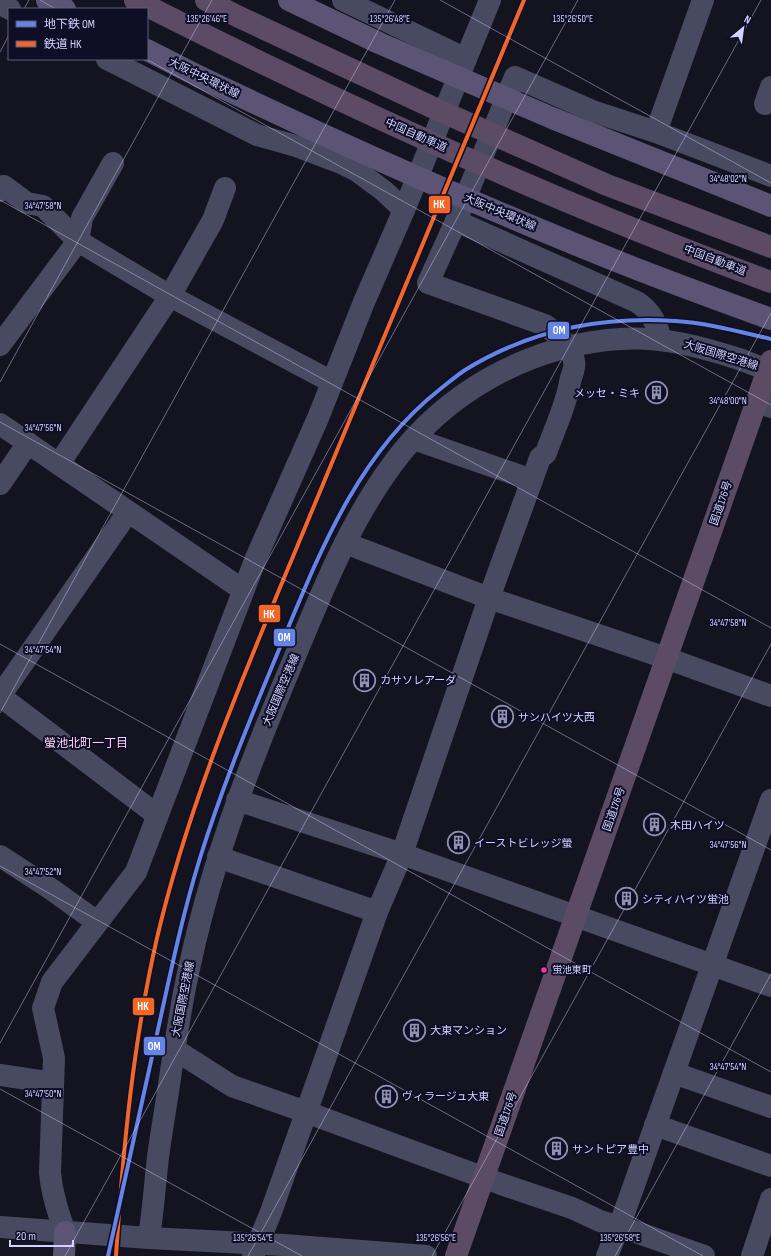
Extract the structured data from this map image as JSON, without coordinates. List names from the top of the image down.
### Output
{
  "streets": {
    "highway": ["中国自動車道", "国道176号"],
    "main road": ["大阪中央環状線"],
    "street": ["大阪国際空港線"]
  },
  "crossings": [
    ["大阪国際空港線", "国道176号"]
  ],
  "districts": ["螢池北町一丁目"],
  "places": {
    "building": [
      "メッセ・ミキ",
      "カサソレアーダ",
      "サンハイツ大西",
      "木田ハイツ",
      "イーストビレッジ螢",
      "シティハイツ蛍池",
      "大東マンション",
      "ヴィラージュ大東",
      "サントピア豊中"
    ],
    "other": ["蛍池東町"]
  },
  "lines": ["rail line HK", "metro line OM"],
  "legend": ["地下鉄 OM", "鉄道 HK"],
  "scale_bar": "20 m",
  "north": "top right",
  "coordinates": [
    "135°26'46\"E",
    "135°26'48\"E",
    "135°26'50\"E",
    "34°48'02\"N",
    "34°47'58\"N",
    "34°48'00\"N",
    "34°47'56\"N",
    "34°47'54\"N",
    "34°47'52\"N",
    "34°47'50\"N",
    "135°26'54\"E",
    "135°26'56\"E",
    "135°26'58\"E"
  ]
}
